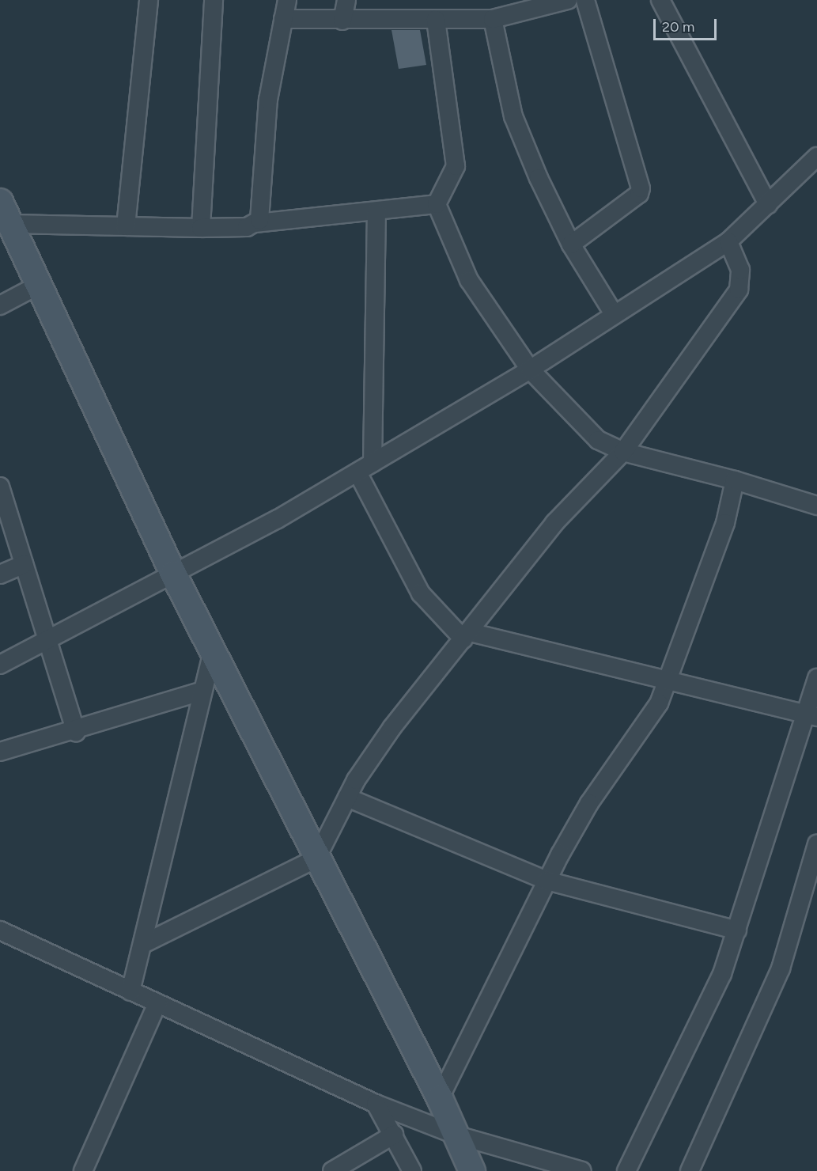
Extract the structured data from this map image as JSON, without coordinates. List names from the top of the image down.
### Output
{
  "scale_bar": "20 m"
}
